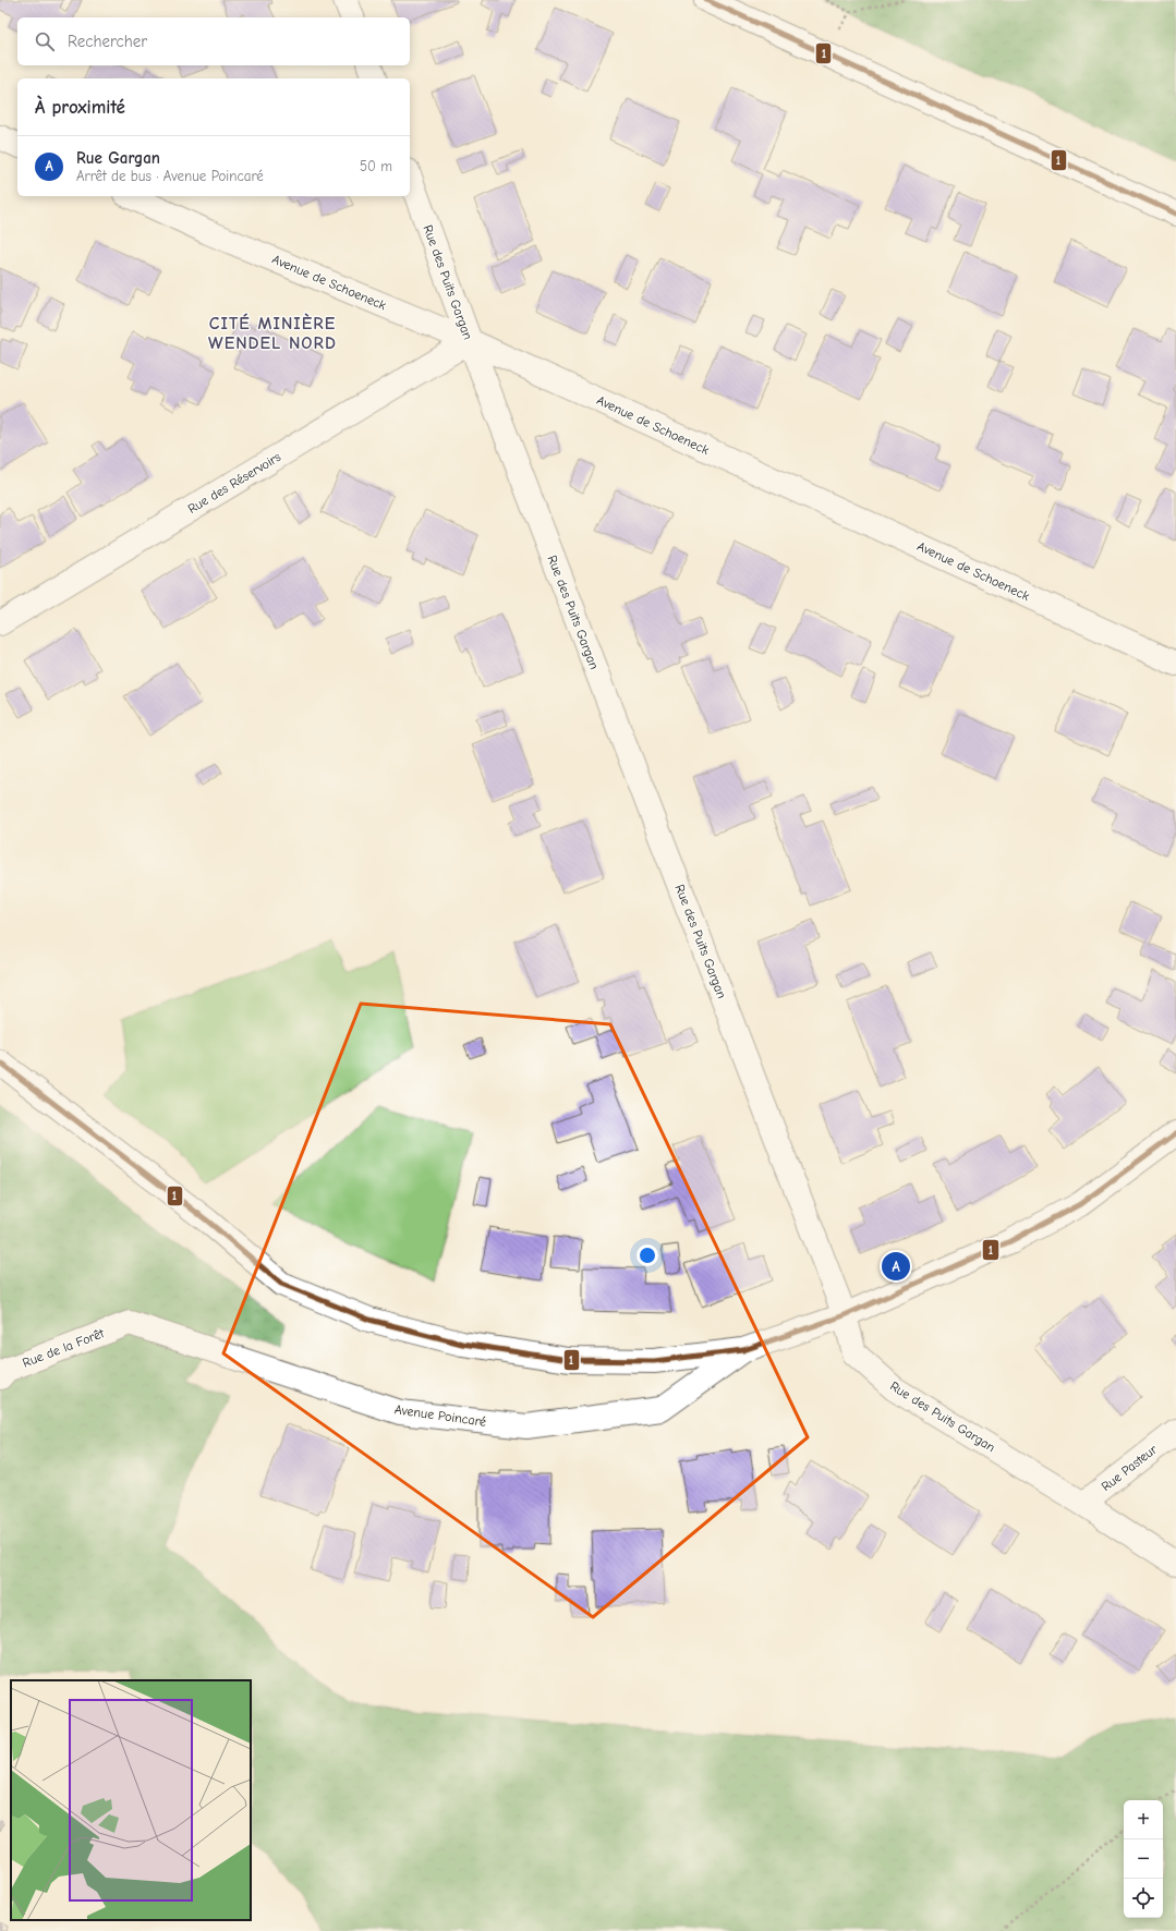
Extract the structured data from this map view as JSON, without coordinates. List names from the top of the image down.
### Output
{
  "streets": {
    "street": [
      "Avenue de Schoeneck",
      "Rue des Puits Gargan",
      "Rue des Réservoirs",
      "Rue de la Forêt",
      "Avenue Poincaré",
      "Rue Pasteur"
    ]
  },
  "crossings": [
    ["Avenue de Schoeneck", "Rue des Puits Gargan"],
    ["Avenue de Schoeneck", "Rue des Réservoirs"],
    ["Rue des Puits Gargan", "Rue des Réservoirs"],
    ["Rue des Puits Gargan", "Avenue Poincaré"],
    ["Rue des Puits Gargan", "Rue Pasteur"],
    ["Rue de la Forêt", "Avenue Poincaré"]
  ],
  "districts": ["CITÉ MINIÈRE WENDEL NORD"],
  "lines": ["transit line 1"],
  "page": {
    "search": "Rechercher",
    "heading": "À proximité",
    "list": [
      {
        "mark": "A",
        "name": "Rue Gargan",
        "note": "Arrêt de bus · Avenue Poincaré",
        "value": "50 m"
      }
    ],
    "pins": "A",
    "map_buttons": ["+", "−"]
  }
}
